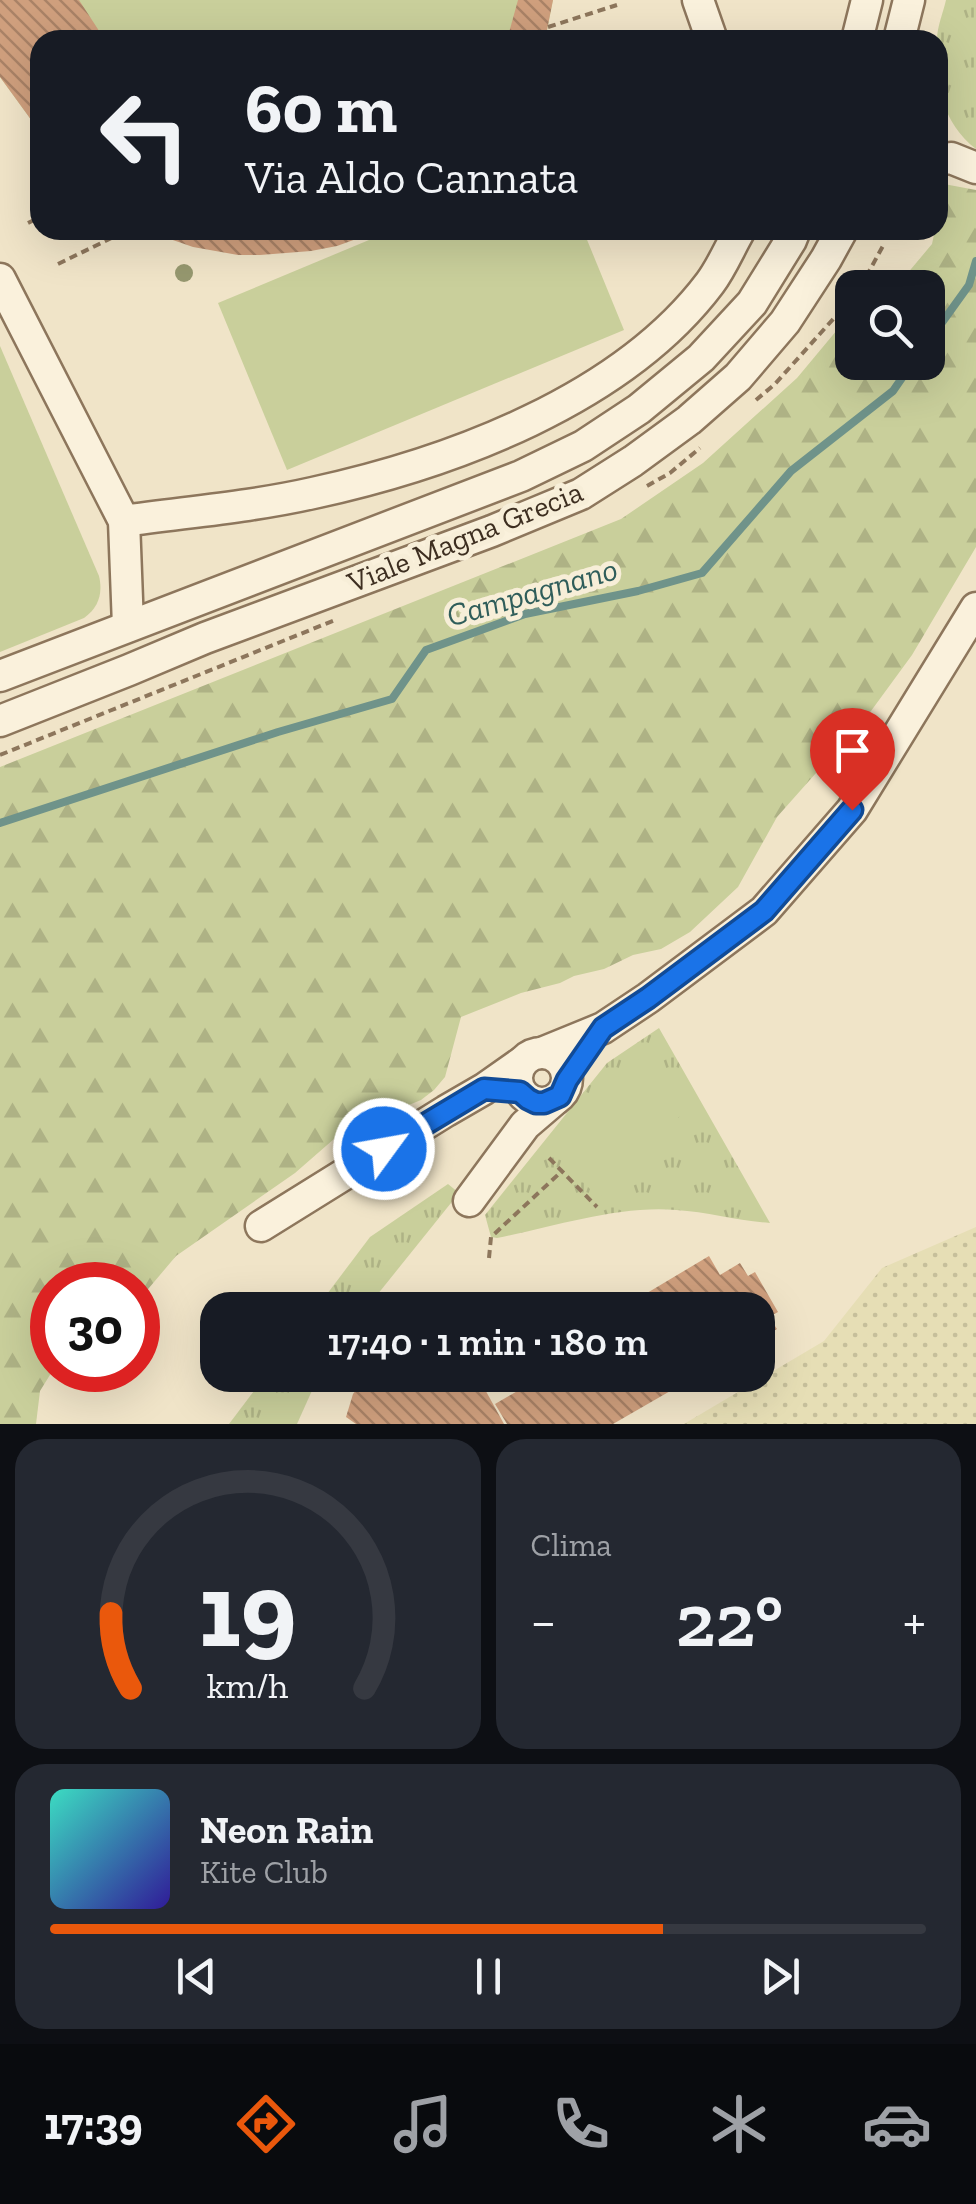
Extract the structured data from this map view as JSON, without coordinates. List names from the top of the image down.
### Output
{
  "streets": {
    "street": ["Viale Magna Grecia"]
  },
  "water": ["Campagnano"],
  "page": {
    "turn": ["60 m", "Via Aldo Cannata"],
    "limit": "30",
    "trip": "17:40 · 1 min · 180 m",
    "tile": "Clima",
    "heat": ["−", "22°", "+"],
    "song": ["Neon Rain", "Kite Club"],
    "tabs": "17:39",
    "gauge": ["19", "km/h"]
  }
}
